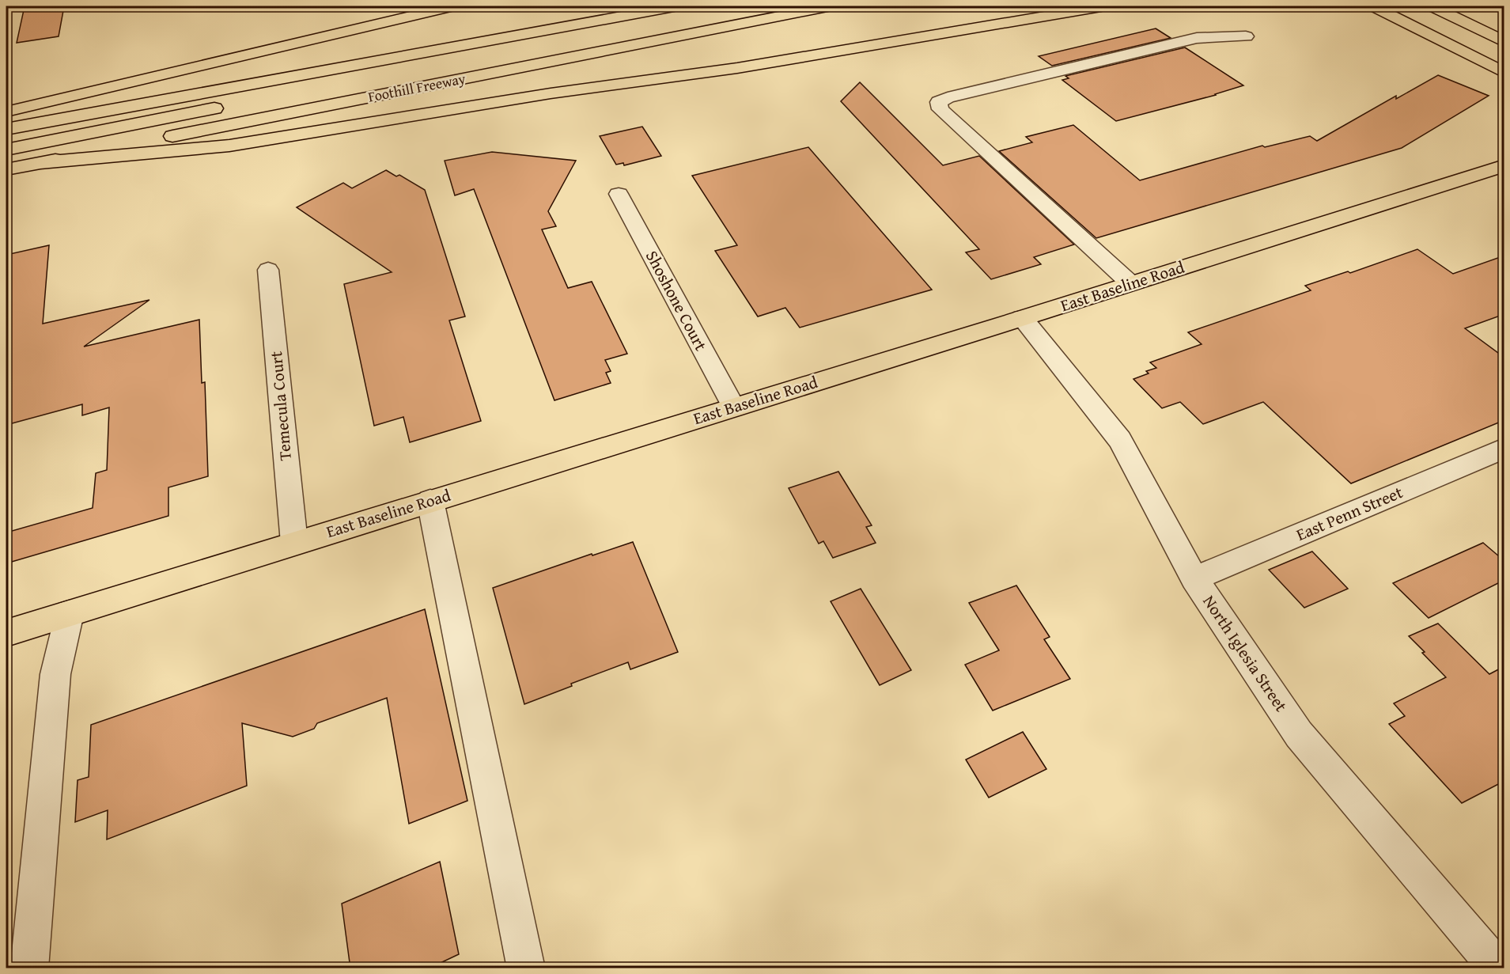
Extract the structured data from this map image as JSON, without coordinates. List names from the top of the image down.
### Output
{
  "streets": {
    "main road": ["Foothill Freeway", "East Baseline Road"],
    "street": [
      "Shoshone Court",
      "Temecula Court",
      "East Penn Street",
      "North Iglesia Street"
    ]
  },
  "crossings": [
    ["East Baseline Road", "Shoshone Court"],
    ["East Baseline Road", "Temecula Court"],
    ["East Baseline Road", "North Iglesia Street"],
    ["East Penn Street", "North Iglesia Street"]
  ]
}
